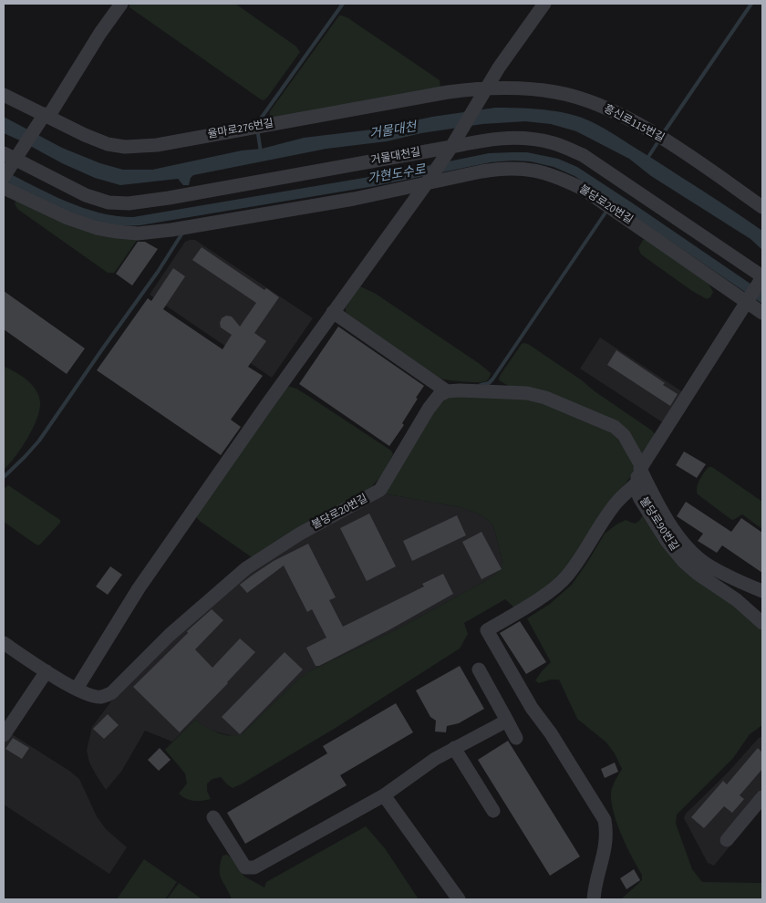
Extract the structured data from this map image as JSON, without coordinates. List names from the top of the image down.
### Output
{
  "streets": {
    "street": [
      "흥신로115번길",
      "율마로276번길",
      "거물대천길",
      "불당로20번길",
      "불당로90번길"
    ]
  },
  "crossings": [
    ["흥신로115번길", "율마로276번길"],
    ["거물대천길", "불당로90번길"],
    ["불당로20번길", "불당로90번길"]
  ],
  "water": ["거물대천", "가현도수로"]
}
